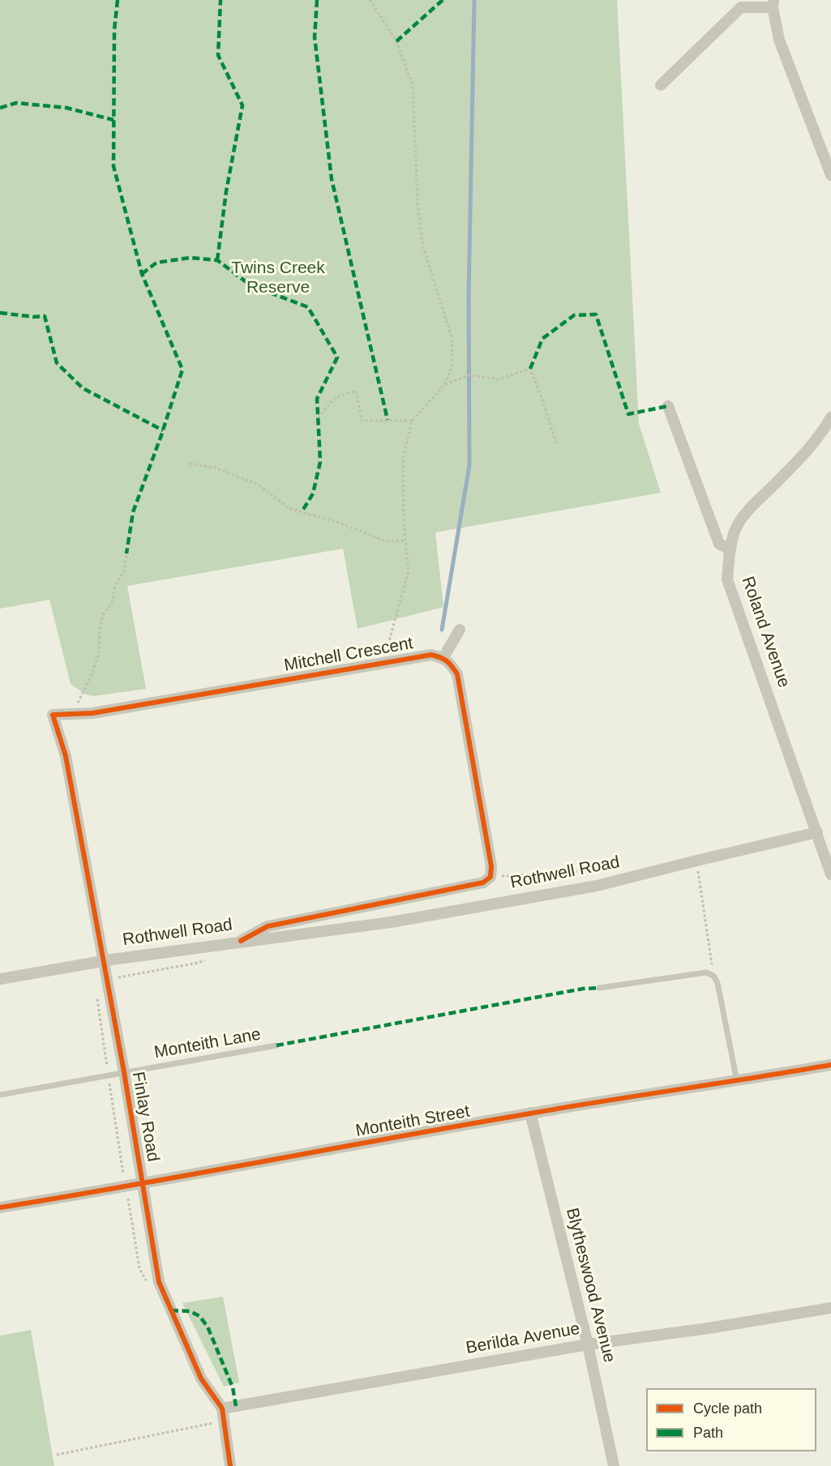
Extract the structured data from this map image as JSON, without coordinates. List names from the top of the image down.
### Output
{
  "streets": {
    "street": [
      "Roland Avenue",
      "Mitchell Crescent",
      "Rothwell Road",
      "Finlay Road",
      "Monteith Street",
      "Blytheswood Avenue",
      "Berilda Avenue"
    ],
    "lane": ["Monteith Lane"]
  },
  "crossings": [
    ["Roland Avenue", "Rothwell Road"],
    ["Mitchell Crescent", "Rothwell Road"],
    ["Mitchell Crescent", "Finlay Road"],
    ["Rothwell Road", "Finlay Road"],
    ["Monteith Lane", "Finlay Road"],
    ["Finlay Road", "Monteith Street"],
    ["Finlay Road", "Berilda Avenue"],
    ["Monteith Street", "Blytheswood Avenue"],
    ["Blytheswood Avenue", "Berilda Avenue"]
  ],
  "parks": ["Twins Creek Reserve"],
  "legend": ["Cycle path", "Path"]
}
